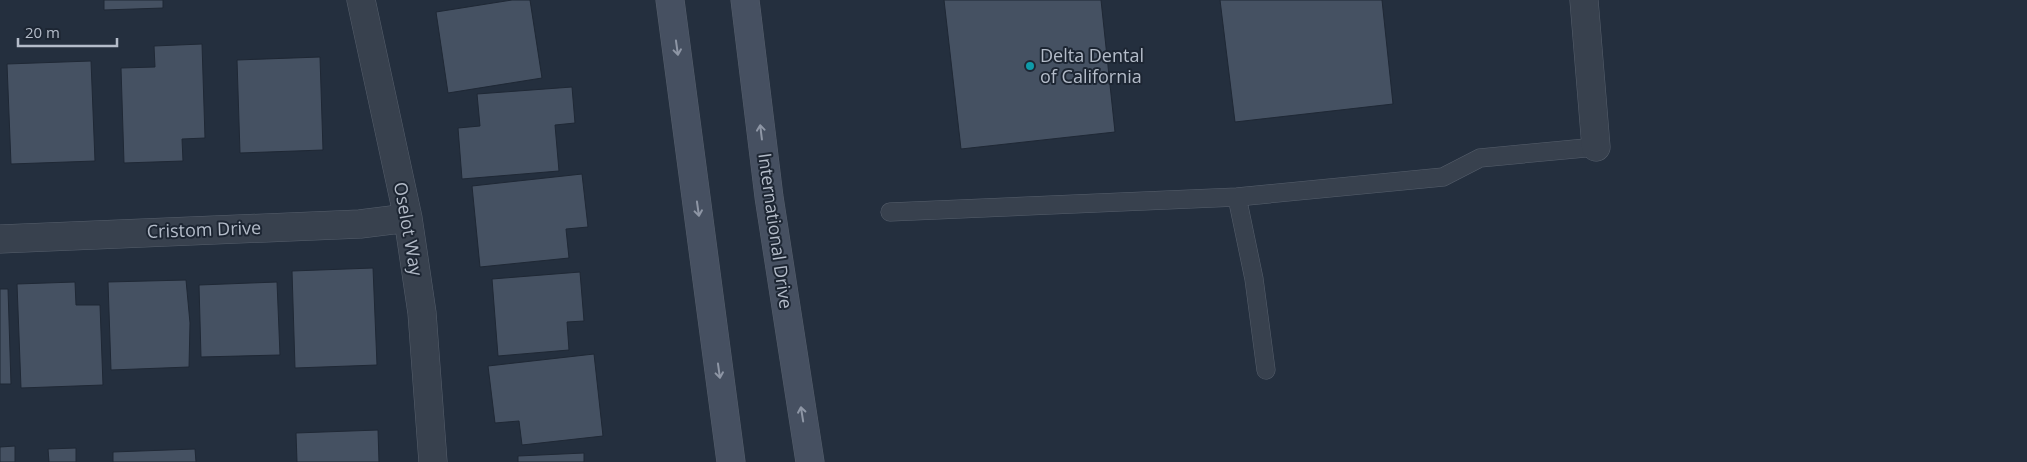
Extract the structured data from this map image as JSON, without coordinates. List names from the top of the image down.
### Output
{
  "streets": {
    "main road": ["International Drive"],
    "street": ["Oselot Way", "Cristom Drive"]
  },
  "crossings": [
    ["Oselot Way", "Cristom Drive"]
  ],
  "places": ["Delta Dental of California"],
  "scale_bar": "20 m"
}
